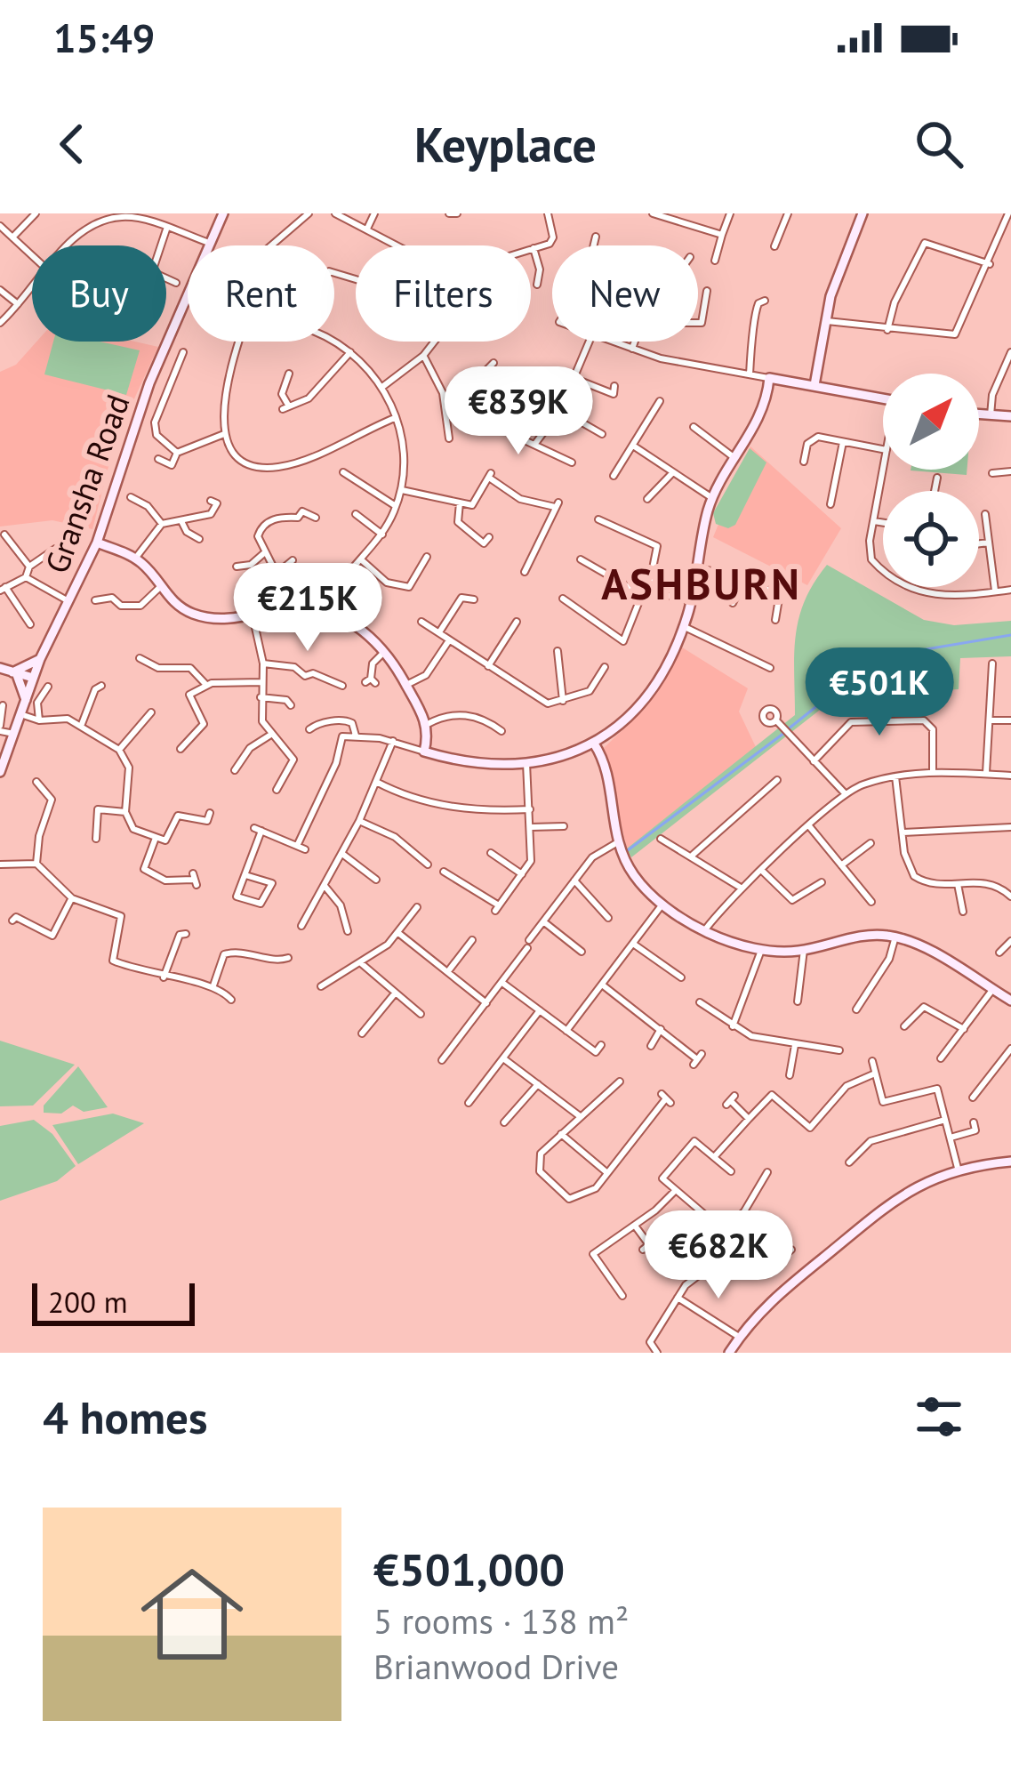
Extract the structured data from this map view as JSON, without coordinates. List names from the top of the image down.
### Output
{
  "streets": {
    "street": ["Gransha Road"]
  },
  "districts": ["ASHBURN"],
  "scale_bar": "200 m",
  "north": "top right",
  "page": {
    "status": "15:49",
    "header": "Keyplace",
    "chip": [
      "Buy",
      "Rent",
      "Filters",
      "New"
    ],
    "price": [
      "€839K",
      "€215K",
      "€501K",
      "€682K"
    ],
    "scale": "200 m",
    "heading": "4 homes",
    "list": [
      {
        "name": "€501,000",
        "note": "5 rooms · 138 m² · Brianwood Drive"
      }
    ]
  }
}
